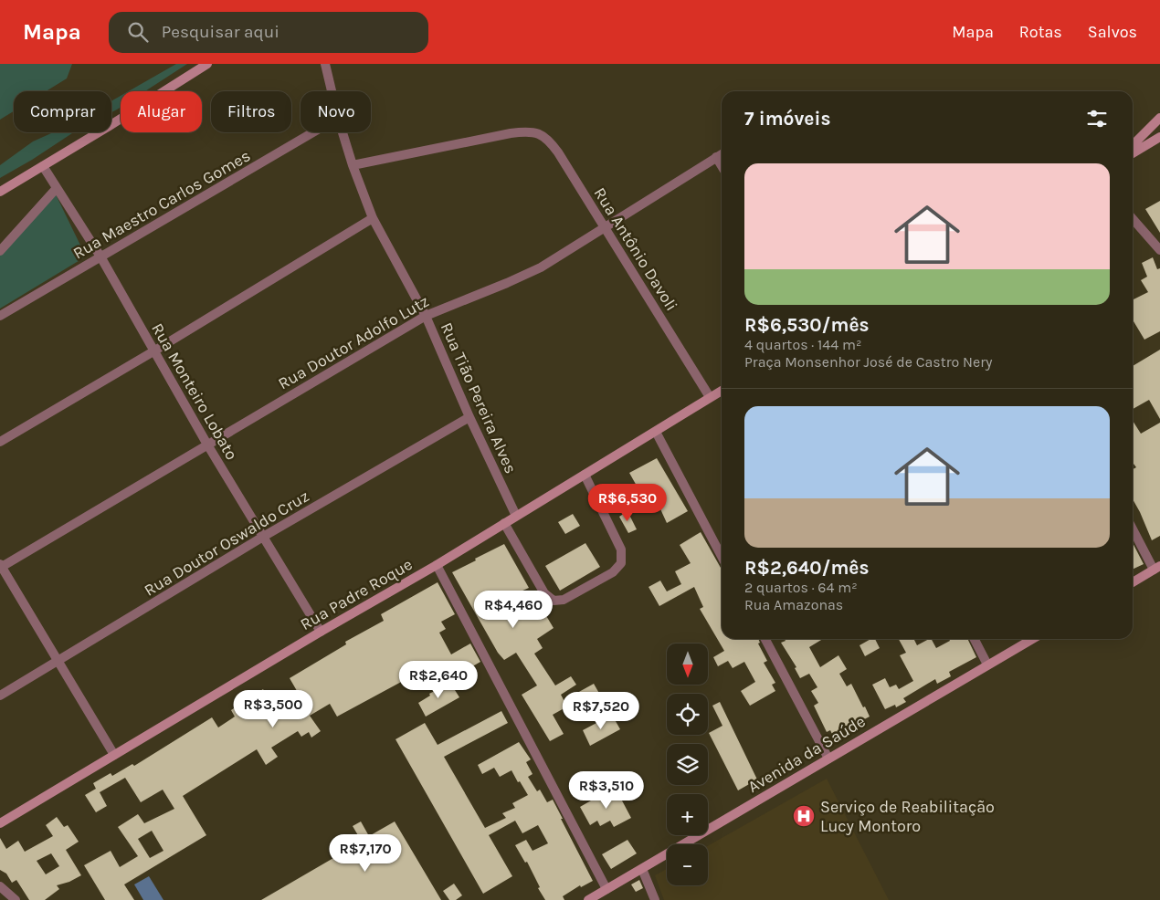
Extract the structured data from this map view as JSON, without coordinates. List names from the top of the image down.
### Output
{
  "streets": {
    "street": [
      "Rua Maestro Carlos Gomes",
      "Rua Antônio Davoli",
      "Rua Doutor Adolfo Lutz",
      "Rua Monteiro Lobato",
      "Rua Tião Pereira Alves",
      "Rua Doutor Oswaldo Cruz",
      "Rua Padre Roque",
      "Avenida da Saúde"
    ]
  },
  "crossings": [
    ["Rua Maestro Carlos Gomes", "Rua Monteiro Lobato"],
    ["Rua Antônio Davoli", "Rua Doutor Adolfo Lutz"],
    ["Rua Antônio Davoli", "Rua Tião Pereira Alves"],
    ["Rua Antônio Davoli", "Rua Padre Roque"],
    ["Rua Doutor Adolfo Lutz", "Rua Monteiro Lobato"],
    ["Rua Doutor Adolfo Lutz", "Rua Tião Pereira Alves"],
    ["Rua Monteiro Lobato", "Rua Doutor Oswaldo Cruz"],
    ["Rua Monteiro Lobato", "Rua Padre Roque"],
    ["Rua Tião Pereira Alves", "Rua Doutor Oswaldo Cruz"],
    ["Rua Tião Pereira Alves", "Rua Padre Roque"]
  ],
  "places": {
    "hospital": ["Serviço de Reabilitação Lucy Montoro"]
  },
  "north": "bottom",
  "page": {
    "header": "Mapa",
    "search": "Pesquisar aqui",
    "nav": ["Mapa", "Rotas", "Salvos"],
    "chip": [
      "Comprar",
      "Alugar",
      "Filtros",
      "Novo"
    ],
    "heading": "7 imóveis",
    "list": [
      {
        "name": "R$6,530/mês",
        "note": "4 quartos · 144 m² · Praça Monsenhor José de Castro Nery"
      },
      {
        "name": "R$2,640/mês",
        "note": "2 quartos · 64 m² · Rua Amazonas"
      }
    ],
    "price": [
      "R$6,530",
      "R$4,460",
      "R$2,640",
      "R$3,500",
      "R$7,520",
      "R$3,510",
      "R$7,170"
    ],
    "map_buttons": ["+", "−"]
  }
}
